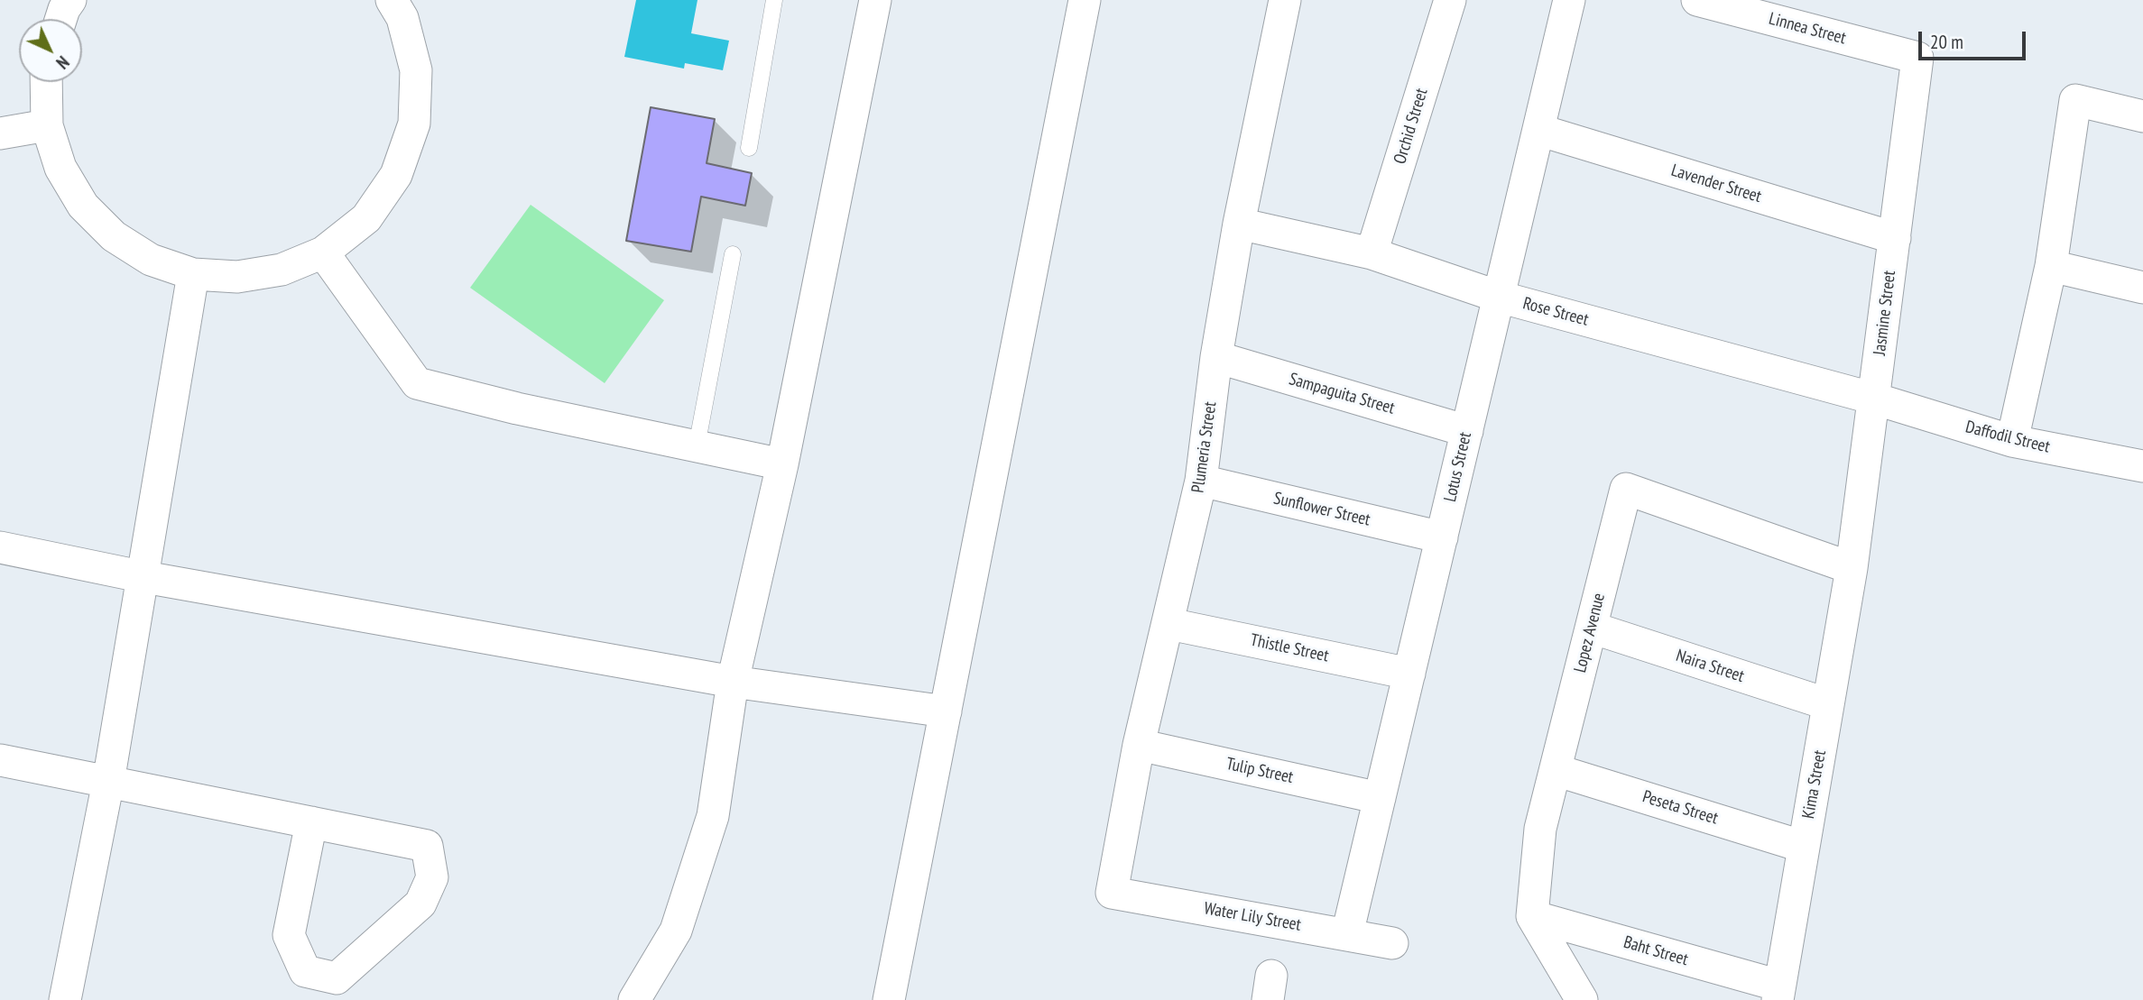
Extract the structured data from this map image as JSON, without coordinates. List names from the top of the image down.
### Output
{
  "streets": {
    "street": [
      "Linnea Street",
      "Orchid Street",
      "Lavender Street",
      "Rose Street",
      "Jasmine Street",
      "Sampaguita Street",
      "Daffodil Street",
      "Plumeria Street",
      "Lotus Street",
      "Sunflower Street",
      "Lopez Avenue",
      "Thistle Street",
      "Naira Street",
      "Tulip Street",
      "Kima Street",
      "Peseta Street",
      "Water Lily Street",
      "Baht Street"
    ]
  },
  "crossings": [
    ["Linnea Street", "Jasmine Street"],
    ["Orchid Street", "Rose Street"],
    ["Lavender Street", "Jasmine Street"],
    ["Lavender Street", "Lotus Street"],
    ["Rose Street", "Jasmine Street"],
    ["Rose Street", "Daffodil Street"],
    ["Rose Street", "Plumeria Street"],
    ["Rose Street", "Lotus Street"],
    ["Jasmine Street", "Daffodil Street"],
    ["Jasmine Street", "Lopez Avenue"],
    ["Jasmine Street", "Kima Street"],
    ["Sampaguita Street", "Plumeria Street"],
    ["Sampaguita Street", "Lotus Street"],
    ["Plumeria Street", "Sunflower Street"],
    ["Plumeria Street", "Thistle Street"],
    ["Plumeria Street", "Tulip Street"],
    ["Plumeria Street", "Water Lily Street"],
    ["Lotus Street", "Sunflower Street"],
    ["Lotus Street", "Thistle Street"],
    ["Lotus Street", "Tulip Street"],
    ["Lotus Street", "Water Lily Street"],
    ["Lopez Avenue", "Naira Street"],
    ["Lopez Avenue", "Kima Street"],
    ["Lopez Avenue", "Peseta Street"],
    ["Lopez Avenue", "Baht Street"],
    ["Naira Street", "Kima Street"],
    ["Kima Street", "Peseta Street"],
    ["Kima Street", "Baht Street"]
  ],
  "scale_bar": "20 m",
  "north": "bottom right"
}
